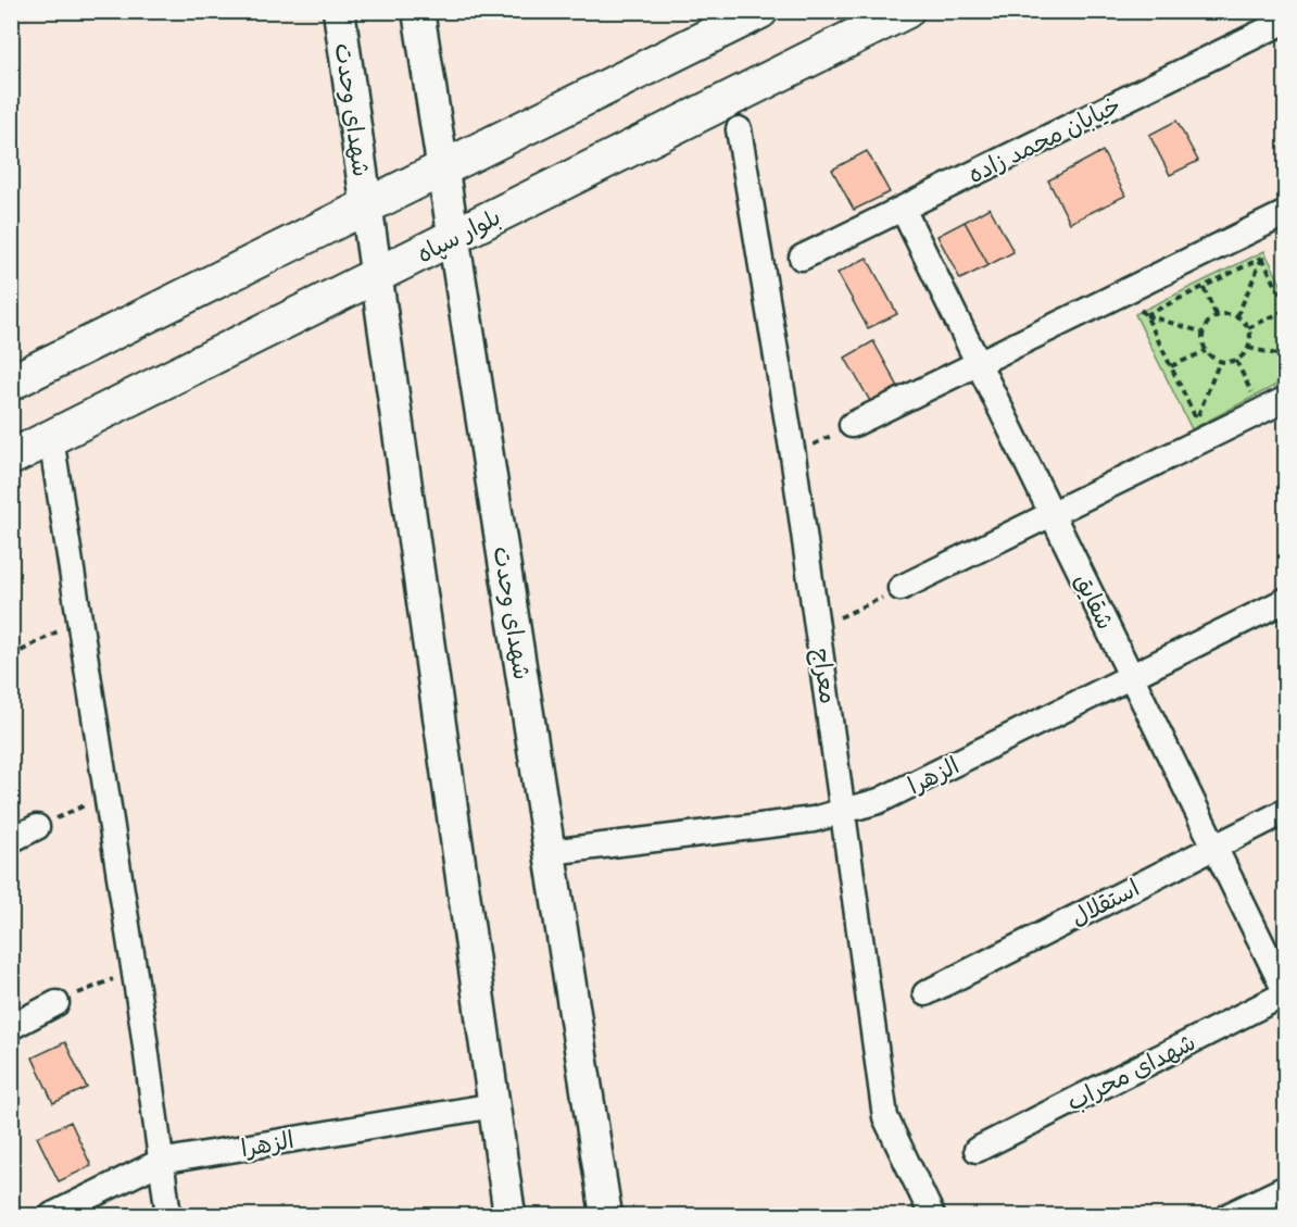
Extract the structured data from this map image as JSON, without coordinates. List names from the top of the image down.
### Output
{
  "streets": {
    "main road": ["بلوار سپاه"],
    "street": [
      "شهدای وحدت",
      "خیابان محمد زاده",
      "شقایق",
      "معراج",
      "الزهرا",
      "استقلال",
      "شهدای محراب"
    ]
  },
  "crossings": [
    ["شهدای وحدت", "بلوار سپاه"],
    ["شهدای وحدت", "الزهرا"],
    ["خیابان محمد زاده", "شقایق"],
    ["شقایق", "الزهرا"],
    ["شقایق", "استقلال"],
    ["شقایق", "شهدای محراب"],
    ["معراج", "الزهرا"]
  ]
}
